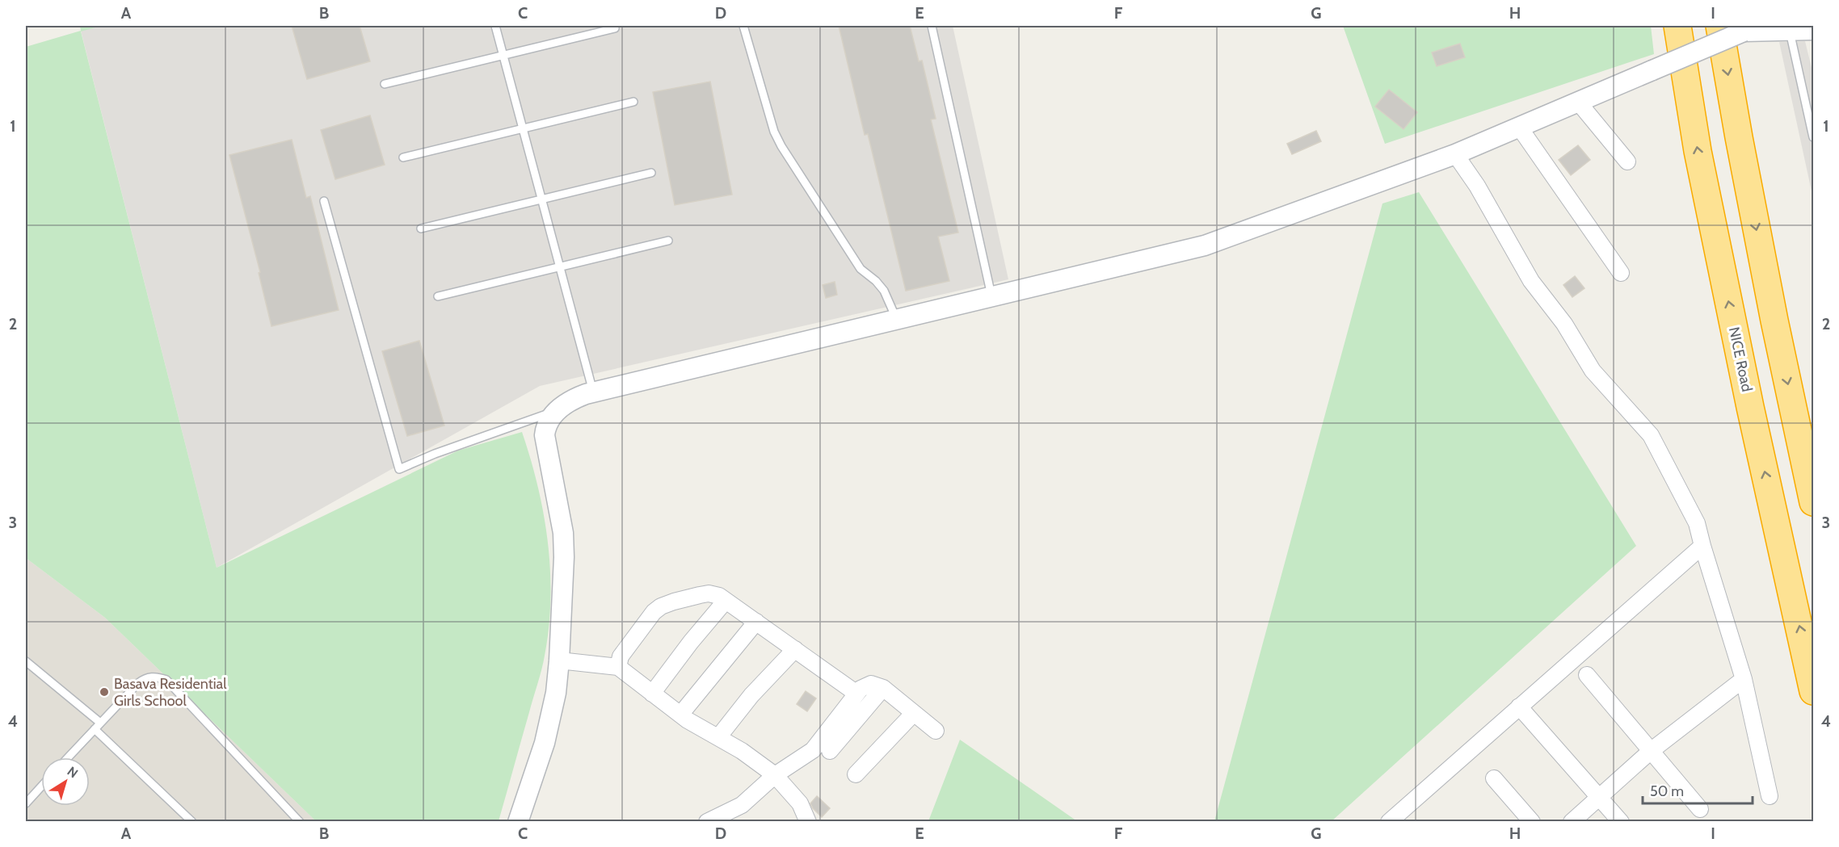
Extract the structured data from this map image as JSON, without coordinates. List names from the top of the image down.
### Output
{
  "streets": {
    "highway": ["NICE Road"]
  },
  "places": ["Basava Residential Girls School"],
  "scale_bar": "50 m",
  "north": "top right",
  "grid": {
    "columns": [
      "A",
      "B",
      "C",
      "D",
      "E",
      "F",
      "G",
      "H",
      "I"
    ],
    "rows": [
      "1",
      "2",
      "3",
      "4"
    ]
  }
}
